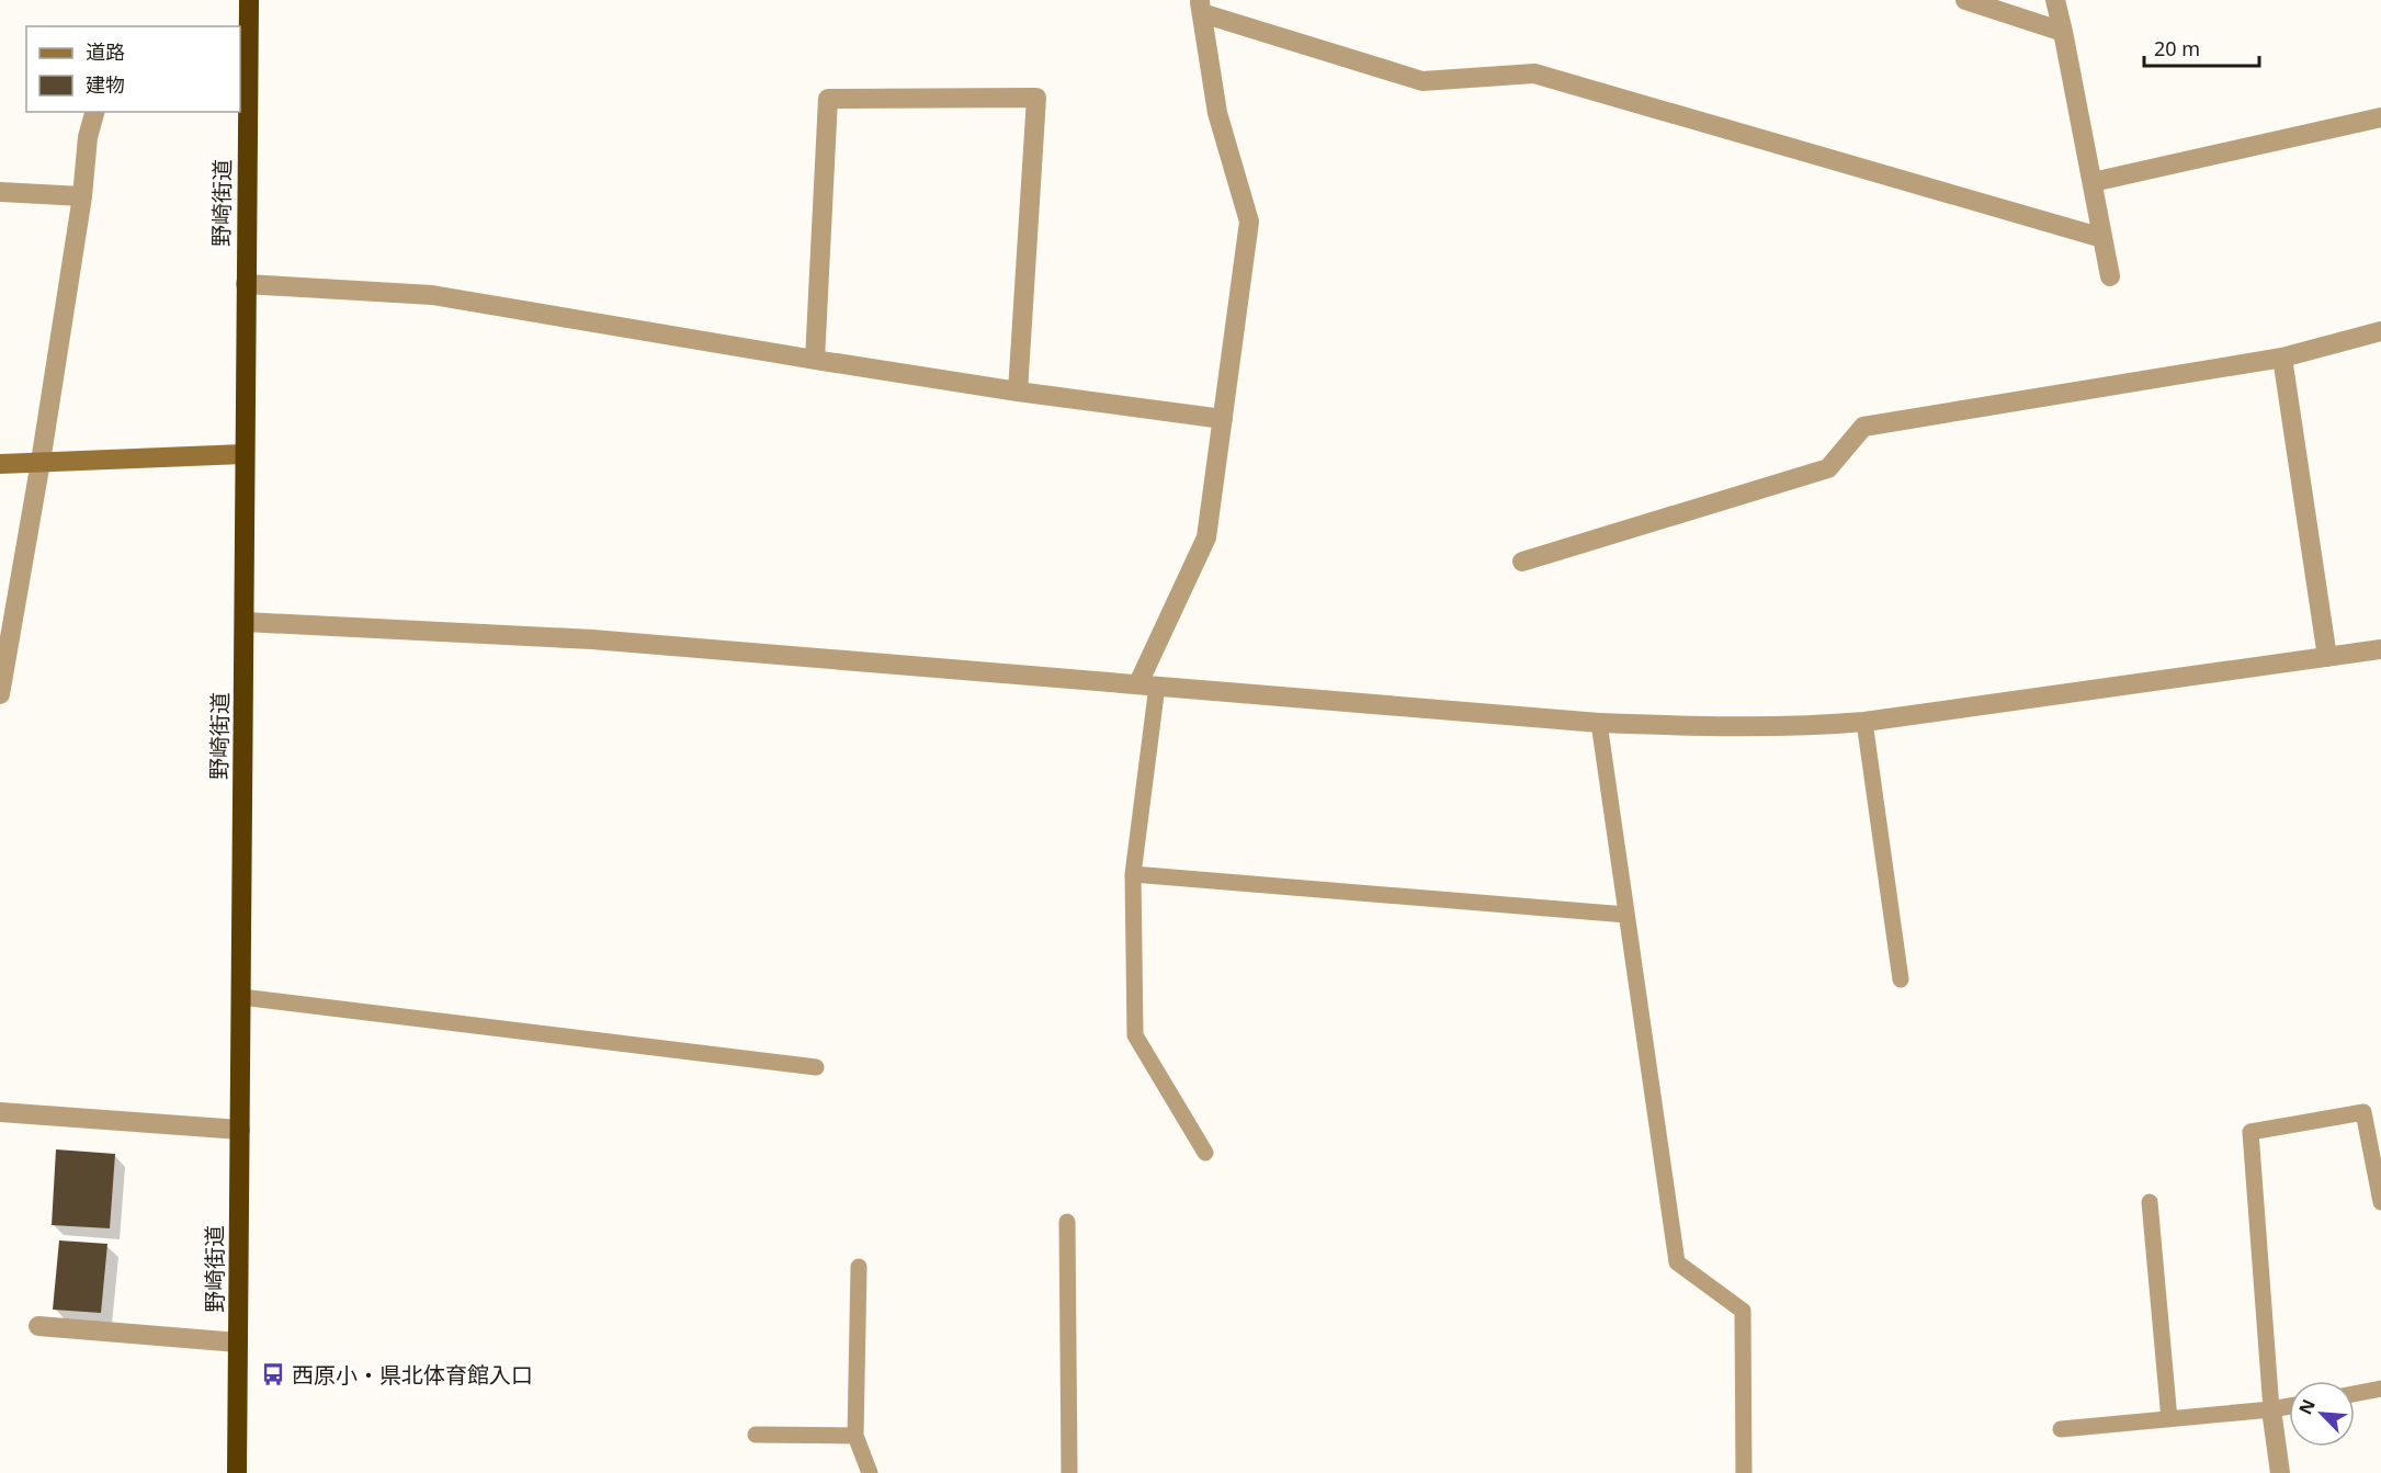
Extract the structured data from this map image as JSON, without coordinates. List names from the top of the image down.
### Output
{
  "streets": {
    "highway": ["野崎街道"]
  },
  "places": {
    "bus stop": ["西原小・県北体育館入口"]
  },
  "legend": ["道路", "建物"],
  "scale_bar": "20 m",
  "north": "top left"
}
